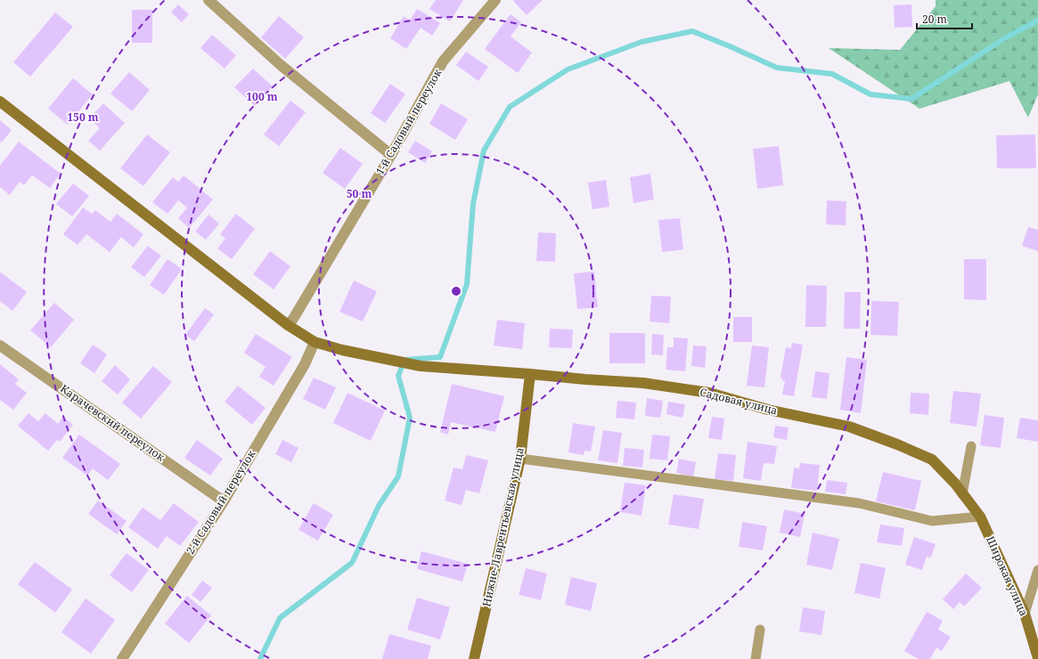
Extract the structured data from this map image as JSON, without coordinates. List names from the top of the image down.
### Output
{
  "streets": {
    "street": [
      "1-й Садовый переулок",
      "Садовая улица",
      "Карачевский переулок",
      "2-й Садовый переулок",
      "Нижне-Лаврентьевская улица",
      "Широкая улица"
    ]
  },
  "crossings": [
    ["Садовая улица", "2-й Садовый переулок"],
    ["Садовая улица", "Нижне-Лаврентьевская улица"],
    ["Садовая улица", "Широкая улица"],
    ["Карачевский переулок", "2-й Садовый переулок"]
  ],
  "scale_bar": "20 m",
  "rings": ["100 m", "150 m", "50 m"]
}
